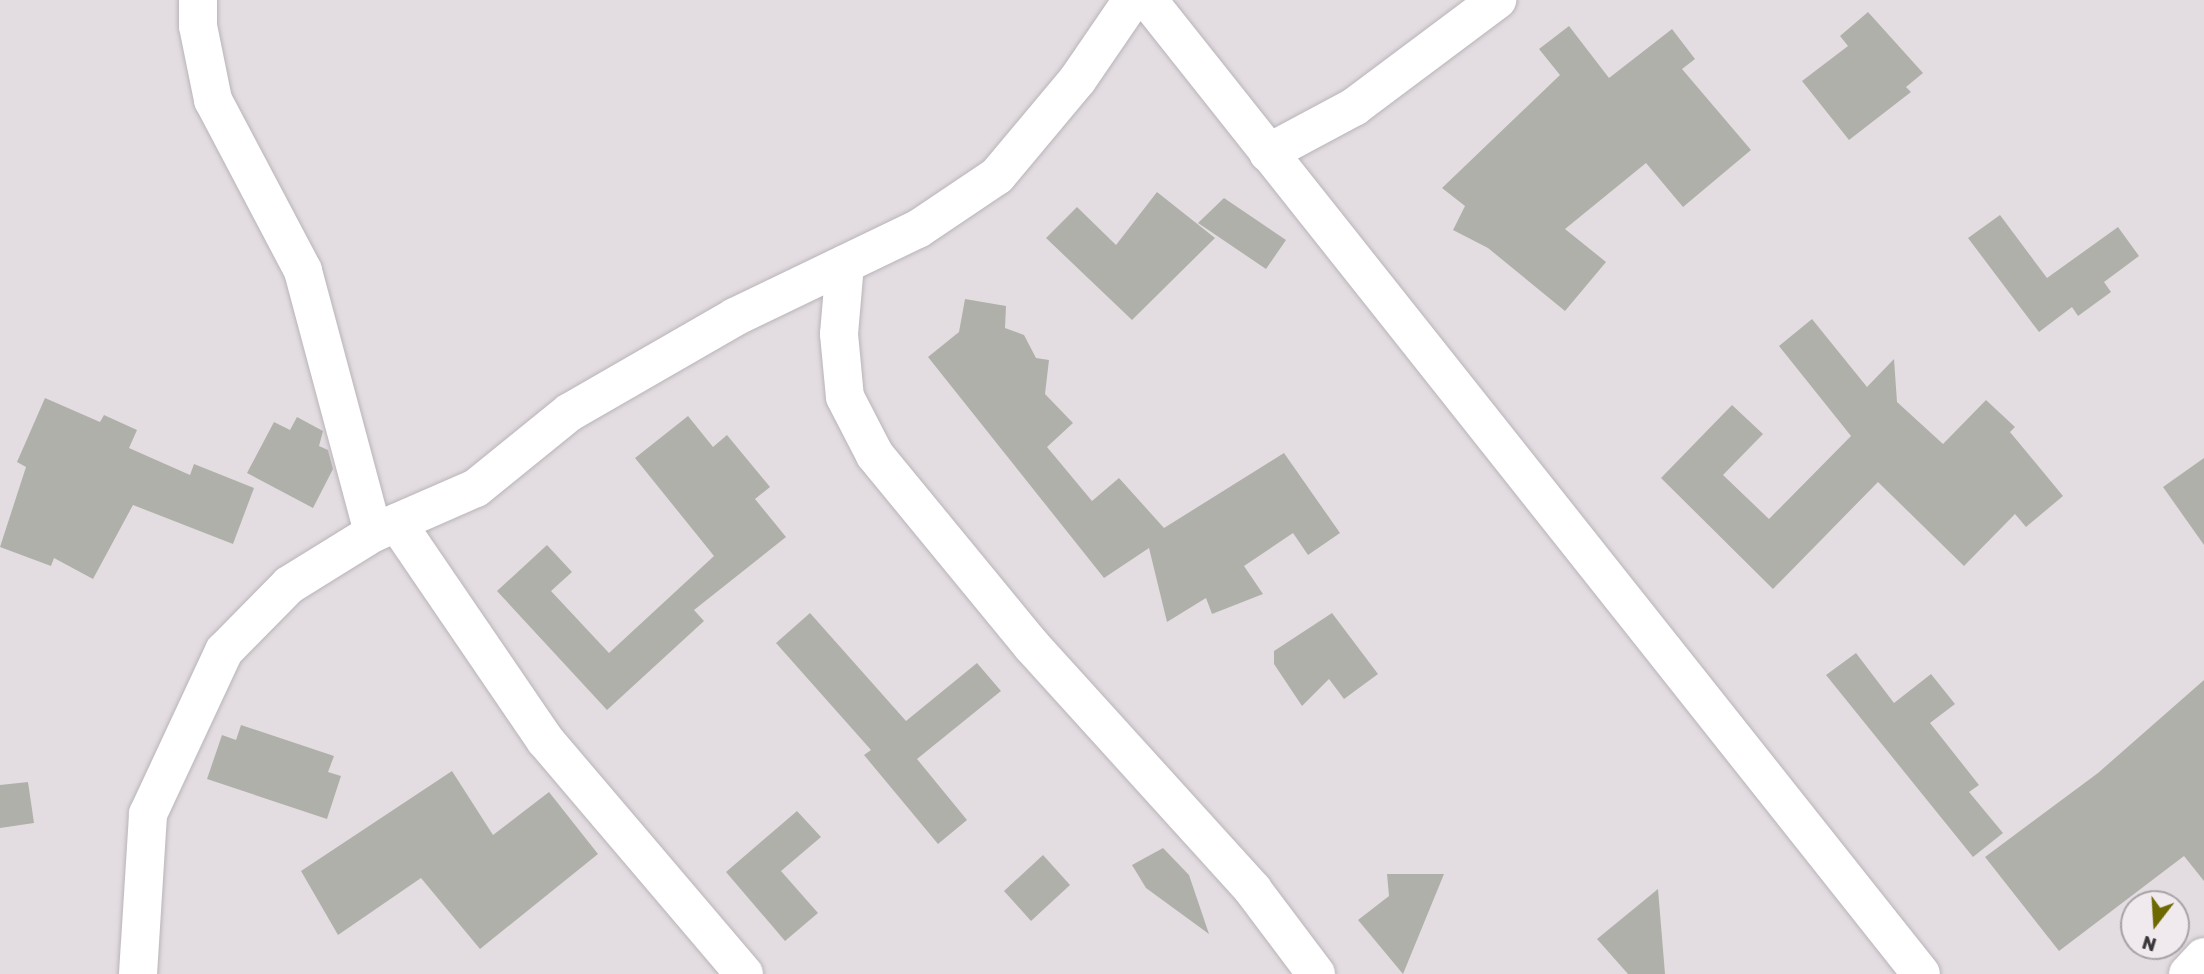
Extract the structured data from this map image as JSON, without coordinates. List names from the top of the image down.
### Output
{
  "north": "bottom"
}
